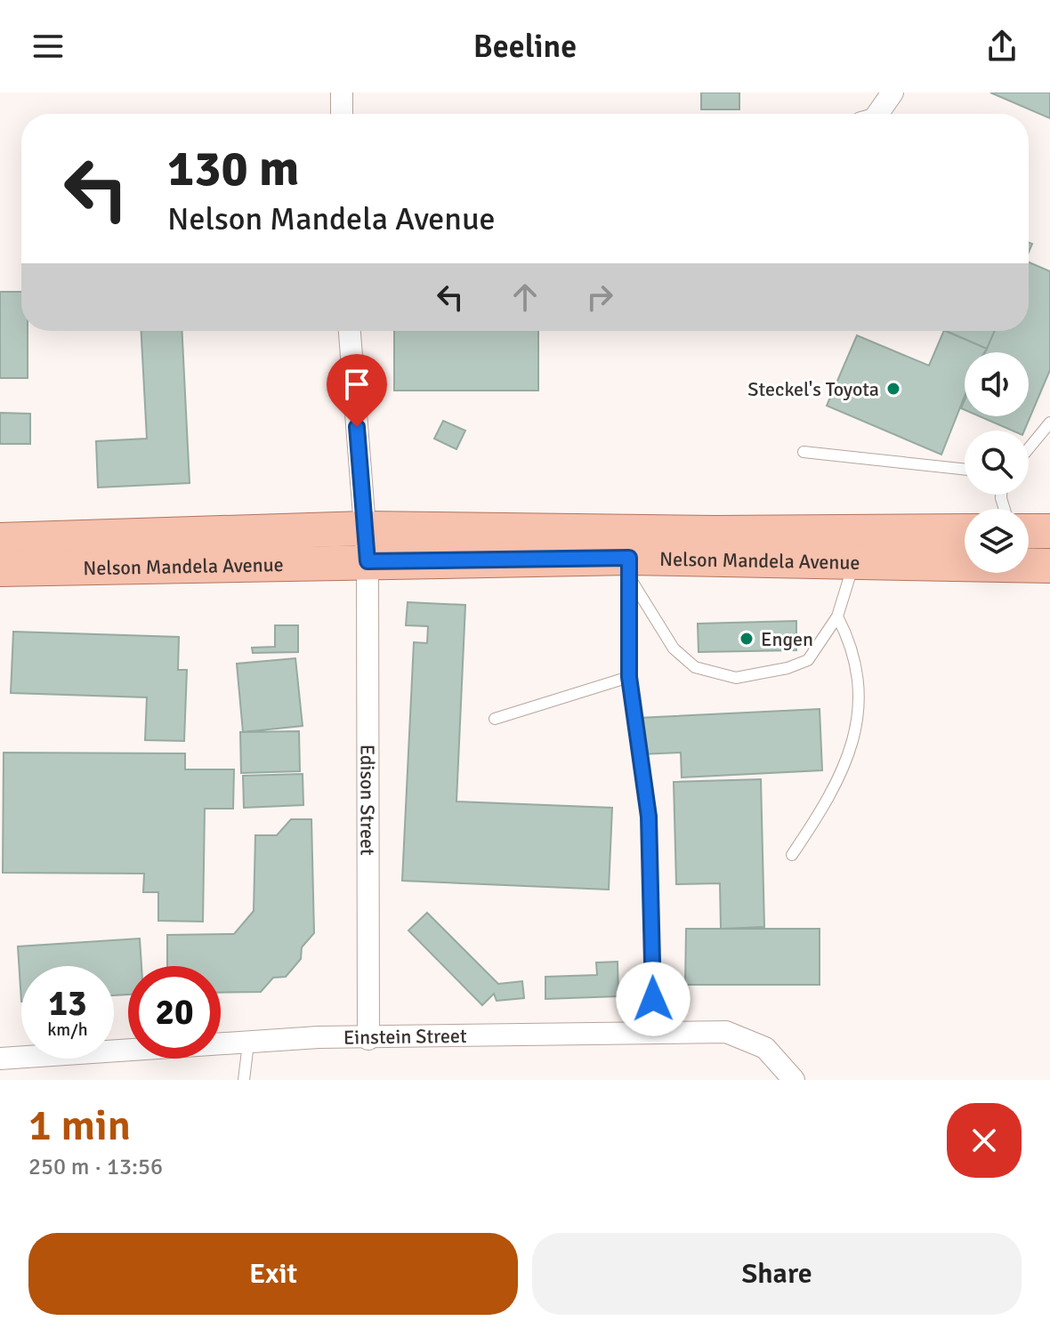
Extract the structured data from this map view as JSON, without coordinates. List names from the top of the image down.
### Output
{
  "streets": {
    "main road": ["Nelson Mandela Avenue"],
    "street": ["Edison Street", "Einstein Street"]
  },
  "crossings": [
    ["Nelson Mandela Avenue", "Edison Street"],
    ["Edison Street", "Einstein Street"]
  ],
  "places": ["Steckel's Toyota", "Engen"],
  "page": {
    "header": "Beeline",
    "turn": ["130 m", "Nelson Mandela Avenue"],
    "speed": "13 km/h",
    "limit": "20",
    "heading": ["1 min", "250 m · 13:56"],
    "buttons": ["Exit", "Share"]
  }
}
